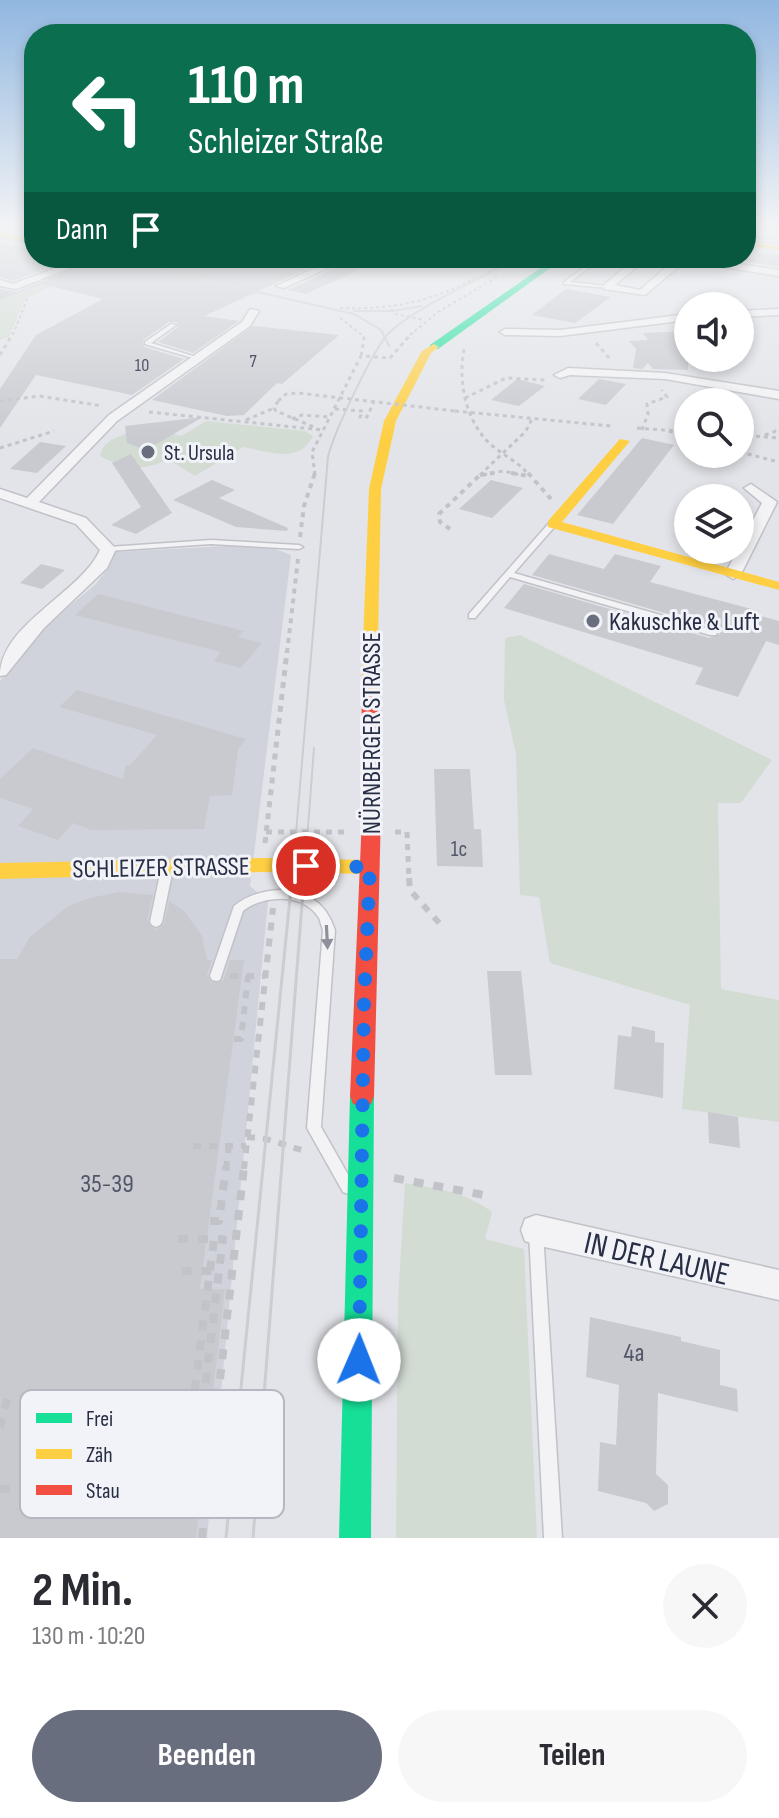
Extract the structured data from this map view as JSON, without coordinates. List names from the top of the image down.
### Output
{
  "streets": {
    "main road": ["NÜRNBERGER STRASSE", "SCHLEIZER STRASSE"],
    "street": ["IN DER LAUNE"]
  },
  "crossings": [
    ["NÜRNBERGER STRASSE", "SCHLEIZER STRASSE"]
  ],
  "places": ["St. Ursula", "Kakuschke & Luft"],
  "house_numbers": [
    "7",
    "10",
    "1c",
    "35-39",
    "4a"
  ],
  "legend": ["Frei", "Zäh", "Stau"],
  "page": {
    "turn": ["110 m", "Schleizer Straße"],
    "then": "Dann",
    "heading": ["2 Min.", "130 m · 10:20"],
    "buttons": ["Beenden", "Teilen"]
  }
}
